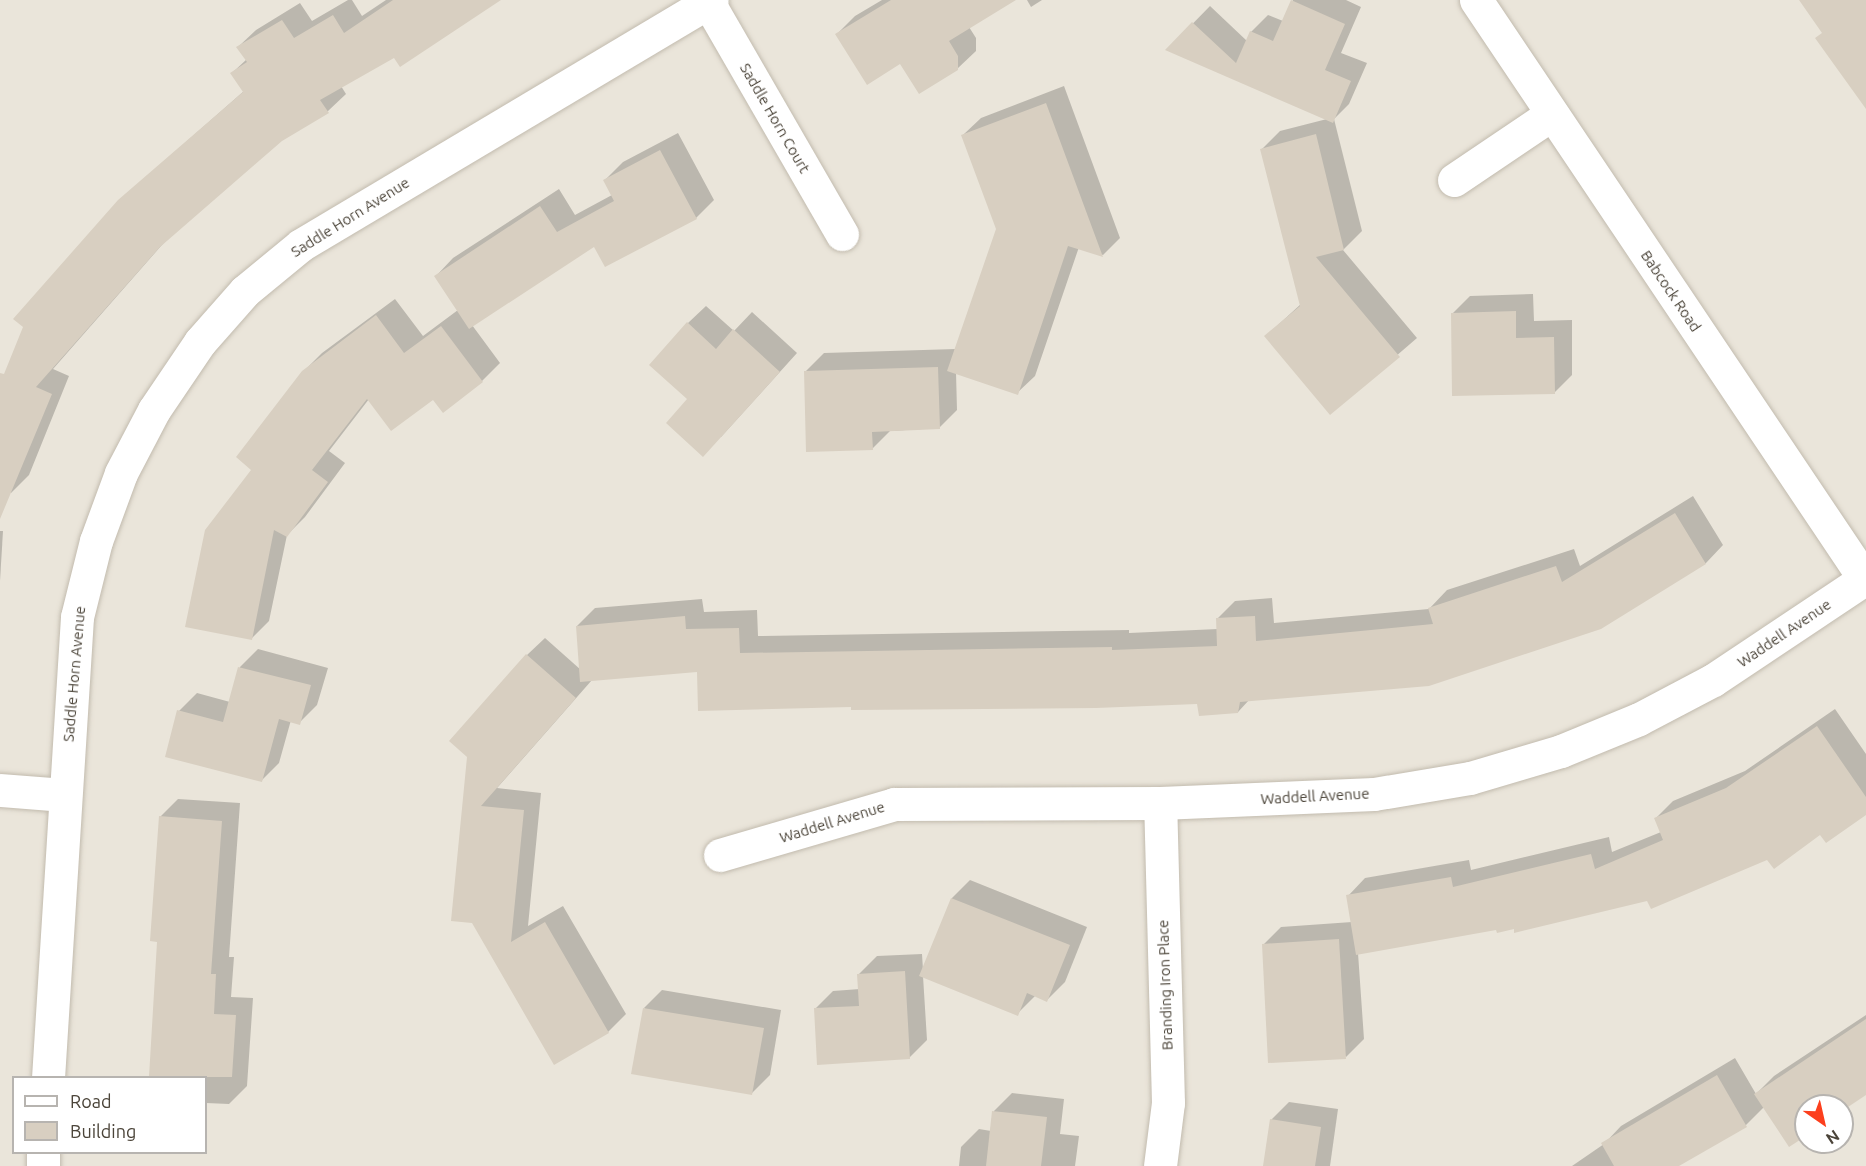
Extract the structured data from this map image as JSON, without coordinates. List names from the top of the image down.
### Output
{
  "streets": {
    "street": [
      "Saddle Horn Court",
      "Saddle Horn Avenue",
      "Babcock Road",
      "Waddell Avenue",
      "Branding Iron Place"
    ]
  },
  "crossings": [
    ["Saddle Horn Court", "Saddle Horn Avenue"],
    ["Babcock Road", "Waddell Avenue"],
    ["Waddell Avenue", "Branding Iron Place"]
  ],
  "legend": ["Road", "Building"],
  "north": "bottom right"
}
